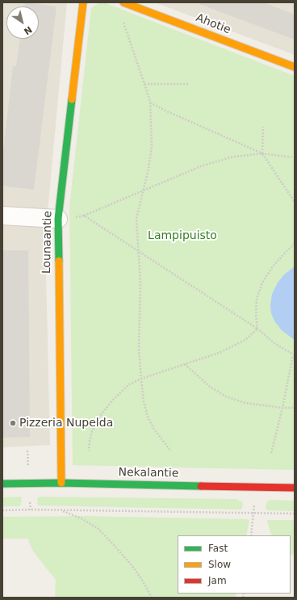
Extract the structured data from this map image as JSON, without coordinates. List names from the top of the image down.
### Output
{
  "streets": {
    "street": ["Ahotie", "Lounaantie", "Nekalantie"]
  },
  "crossings": [
    ["Lounaantie", "Nekalantie"]
  ],
  "parks": ["Lampipuisto"],
  "places": ["Pizzeria Nupelda"],
  "legend": ["Fast", "Slow", "Jam"],
  "north": "bottom right"
}
